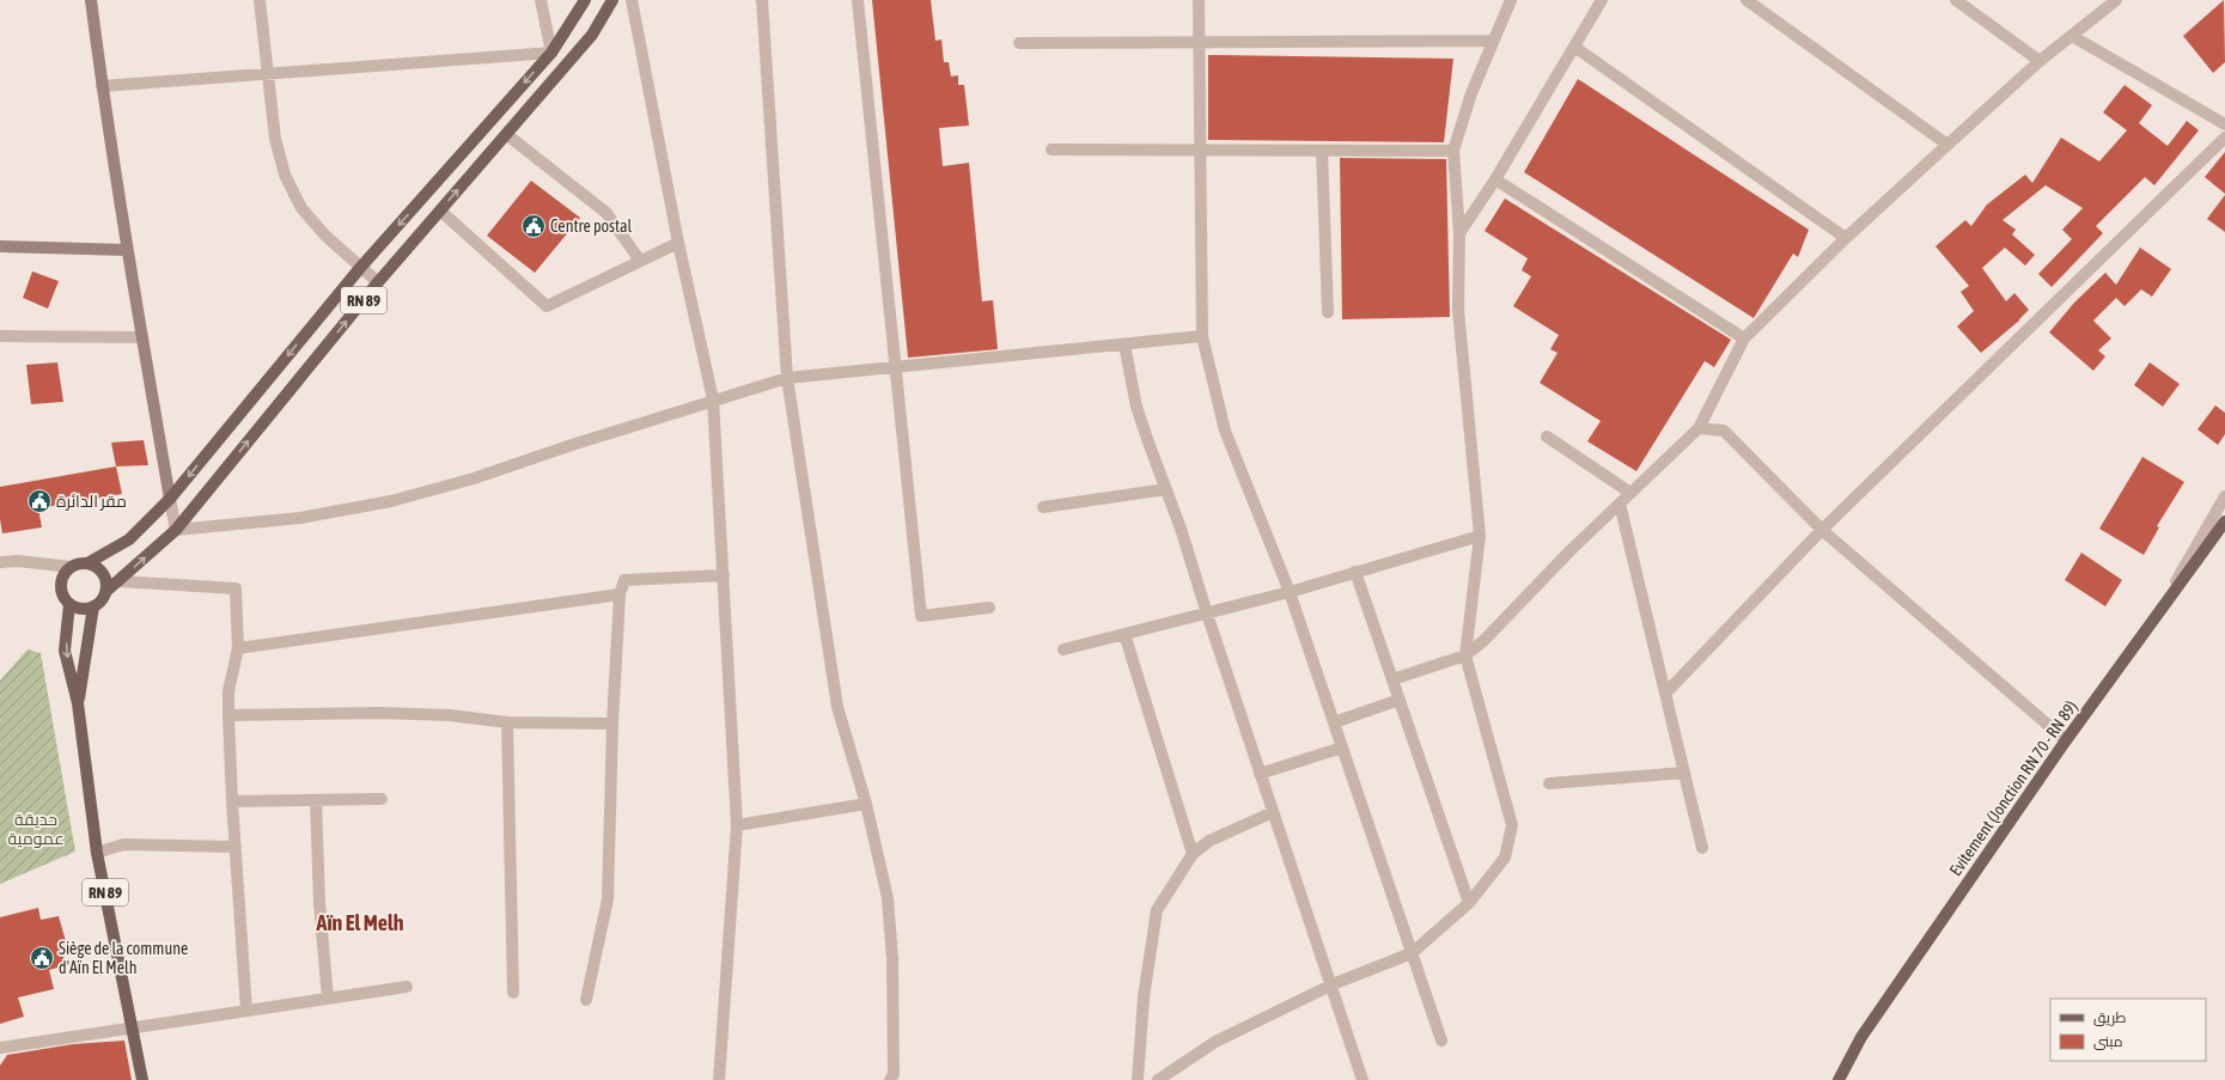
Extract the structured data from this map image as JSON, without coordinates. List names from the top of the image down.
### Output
{
  "streets": {
    "main road": ["RN 89", "Evitement (Jonction RN 70 - RN 89)"]
  },
  "districts": ["Aïn El Melh"],
  "parks": ["حديقة عمومية"],
  "places": {
    "public building": ["Centre postal", "مقر الدائرة", "Siège de la commune d'Aïn El Melh"]
  },
  "legend": ["طريق", "مبنى"]
}
